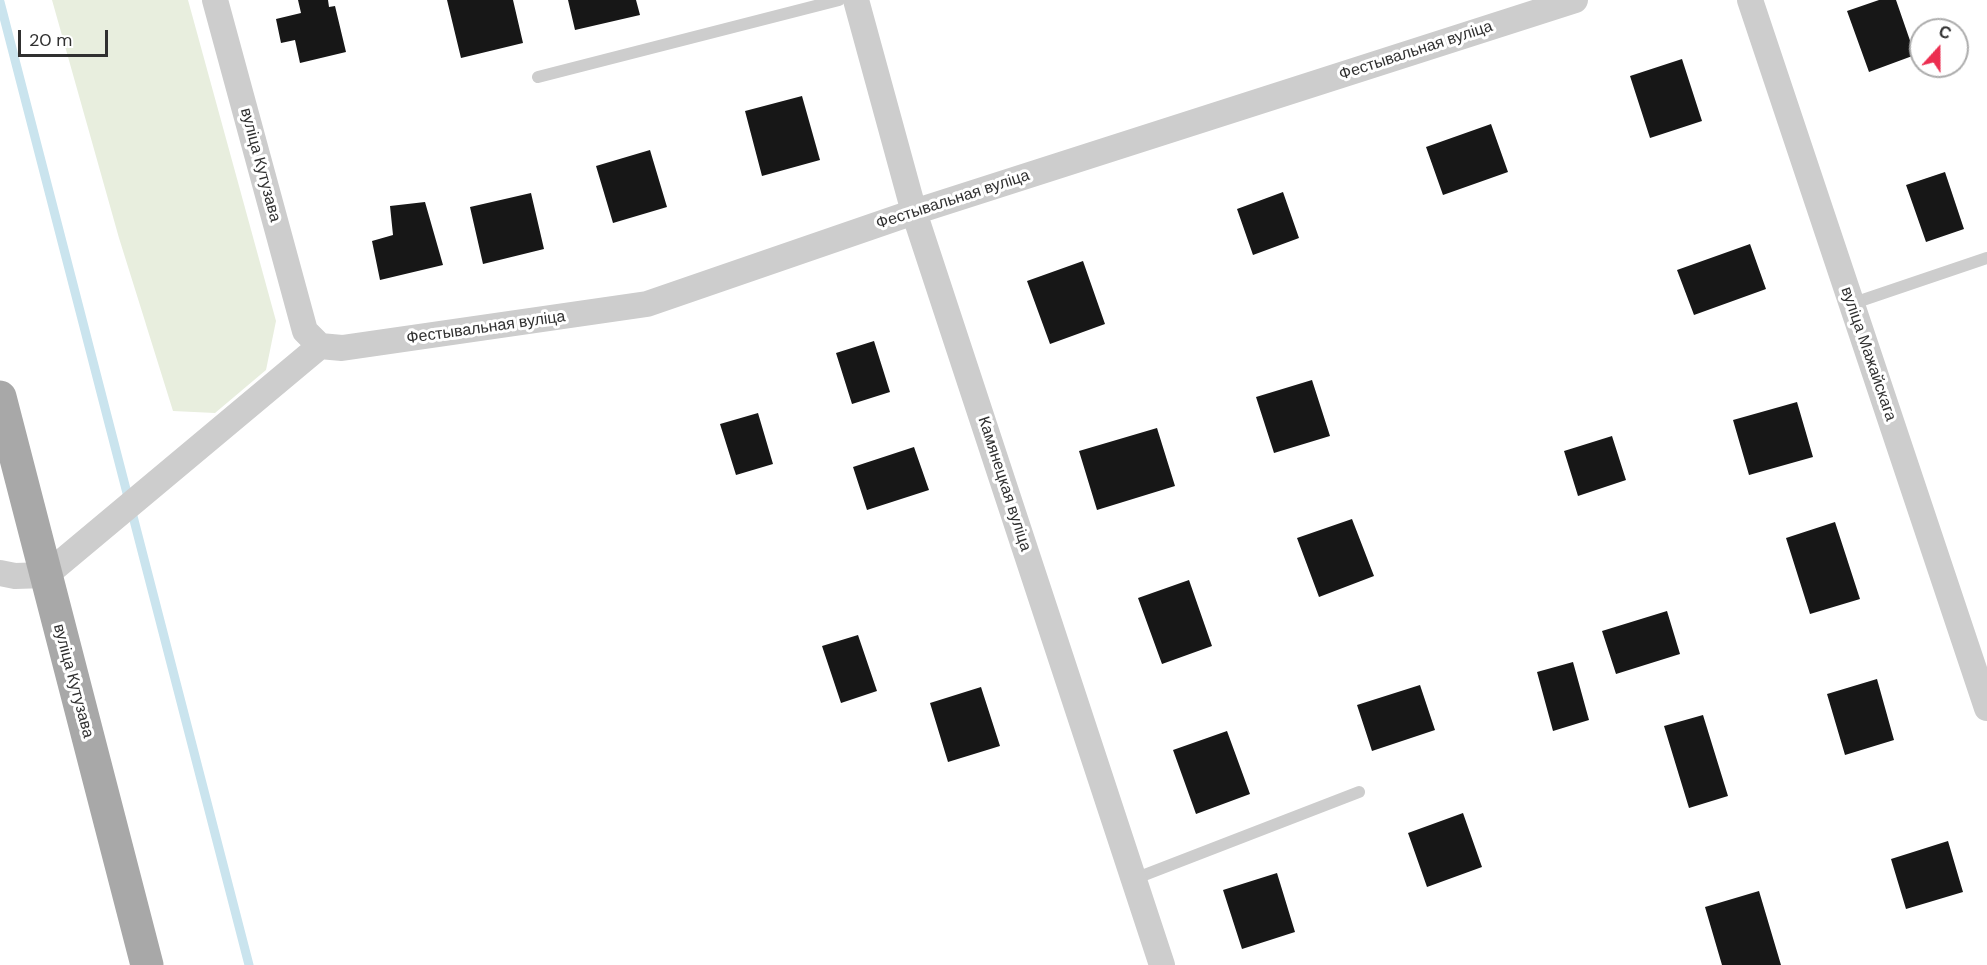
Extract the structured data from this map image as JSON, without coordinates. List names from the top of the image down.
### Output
{
  "streets": {
    "main road": ["вуліца Кутузава"],
    "street": ["Фестывальная вуліца", "вуліца Мажайскага", "Камянецкая вуліца"]
  },
  "crossings": [
    ["Фестывальная вуліца", "вуліца Кутузава"],
    ["Фестывальная вуліца", "Камянецкая вуліца"]
  ],
  "scale_bar": "20 m",
  "north": "top"
}
